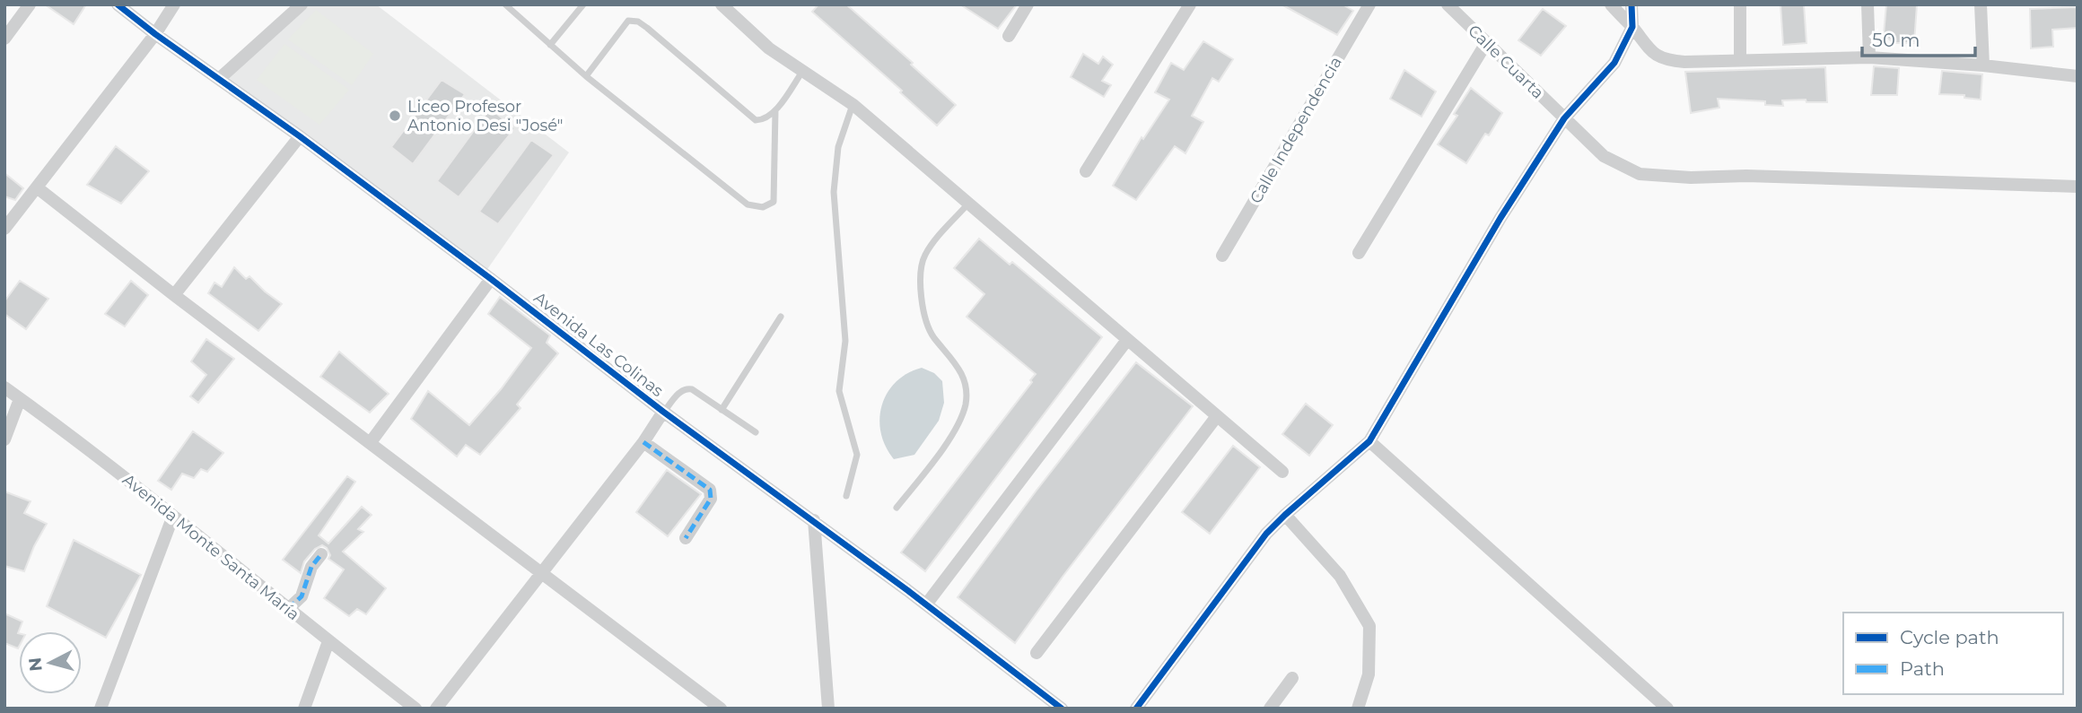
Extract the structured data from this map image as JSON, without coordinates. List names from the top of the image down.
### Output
{
  "streets": {
    "street": [
      "Calle Cuarta",
      "Calle Independencia",
      "Avenida Las Colinas",
      "Avenida Monte Santa María"
    ]
  },
  "places": ["Liceo Profesor Antonio Desi \"José\""],
  "legend": ["Cycle path", "Path"],
  "scale_bar": "50 m",
  "north": "left"
}
